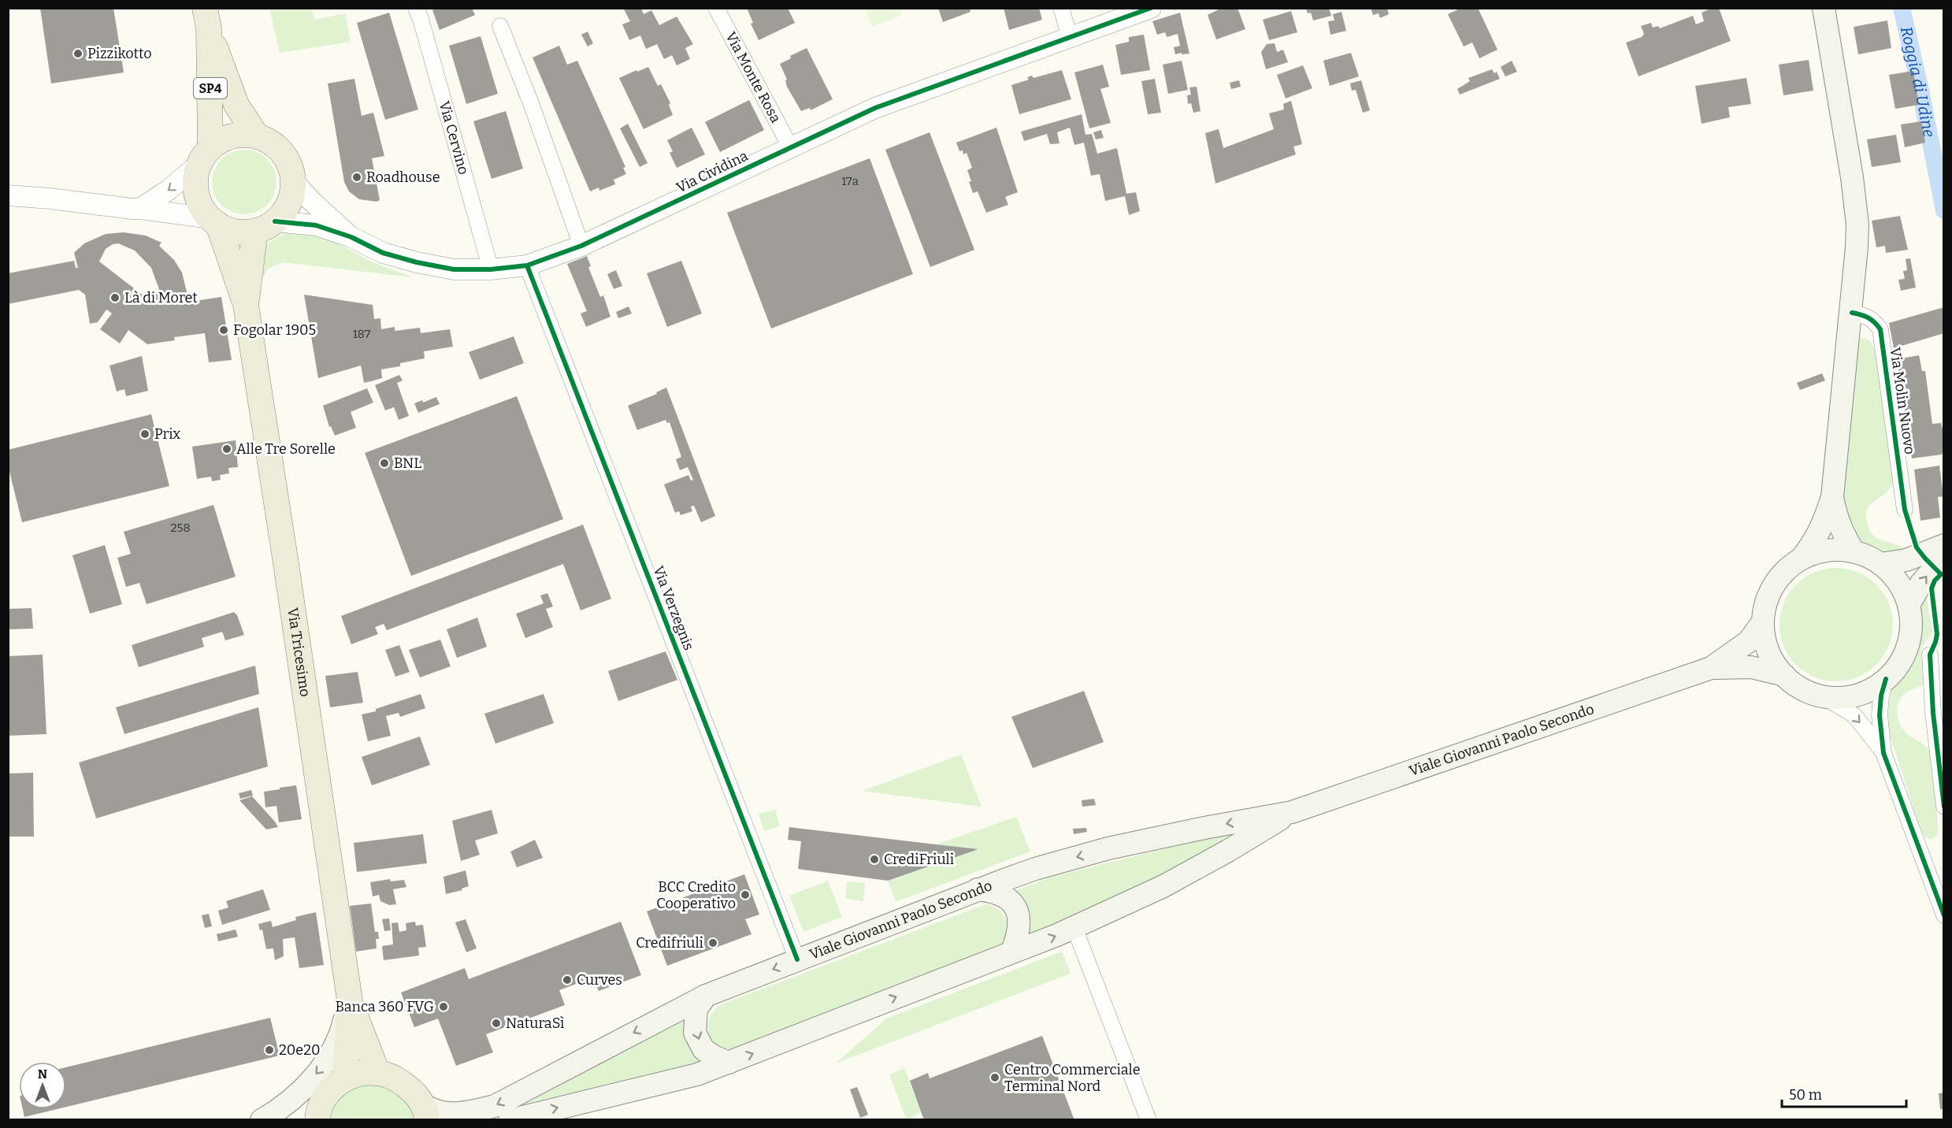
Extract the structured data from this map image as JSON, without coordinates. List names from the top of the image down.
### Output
{
  "streets": {
    "main road": ["SP4", "Via Tricesimo", "Viale Giovanni Paolo Secondo"],
    "street": [
      "Via Monte Rosa",
      "Via Cervino",
      "Via Cividina",
      "Via Molin Nuovo",
      "Via Verzegnis"
    ]
  },
  "crossings": [
    ["Via Monte Rosa", "Via Cividina"],
    ["SP4", "Via Cividina"],
    ["SP4", "Via Tricesimo"],
    ["Via Cervino", "Via Cividina"],
    ["Via Cividina", "Via Verzegnis"],
    ["Via Cividina", "Via Tricesimo"],
    ["Via Verzegnis", "Viale Giovanni Paolo Secondo"]
  ],
  "water": ["Roggia di Udine"],
  "places": [
    "Pizzikotto",
    "Roadhouse",
    "Là di Moret",
    "Fogolar 1905",
    "Prix",
    "Alle Tre Sorelle",
    "BNL",
    "CrediFriuli",
    "BCC Credito Cooperativo",
    "Credifriuli",
    "Curves",
    "Banca 360 FVG",
    "NaturaSì",
    "20e20",
    "Centro Commerciale Terminal Nord"
  ],
  "house_numbers": ["17a", "187", "258"],
  "scale_bar": "50 m",
  "north": "top"
}
